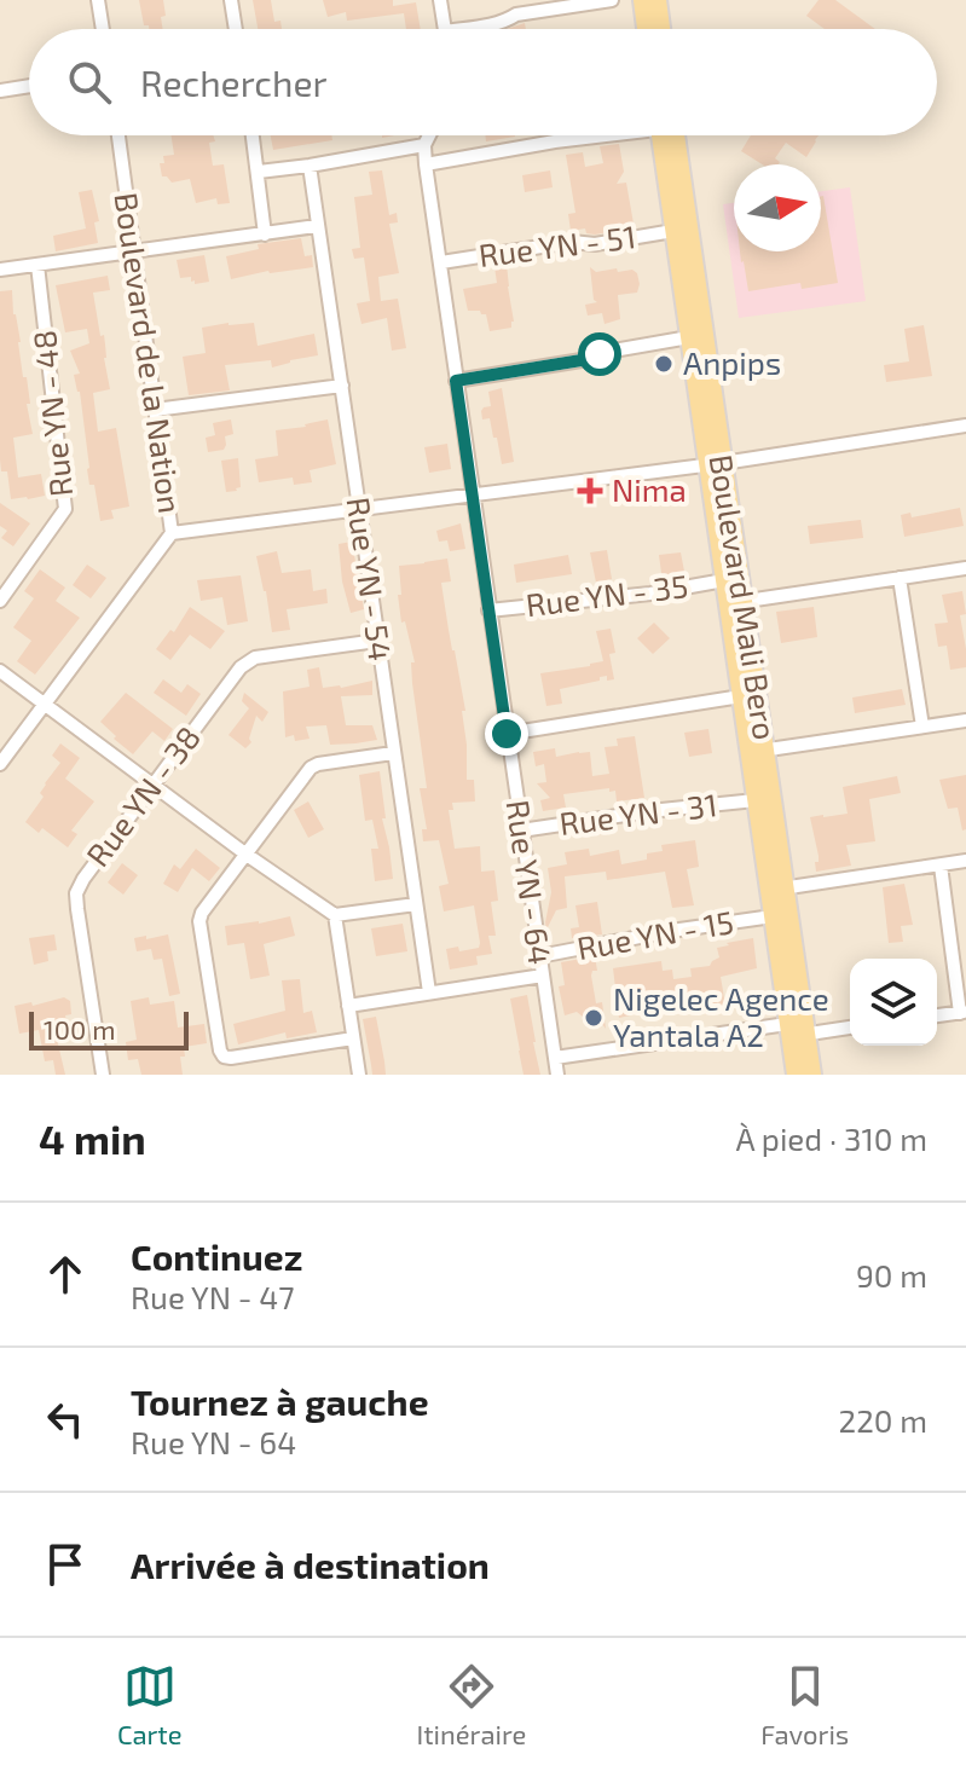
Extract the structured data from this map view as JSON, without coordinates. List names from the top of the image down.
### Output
{
  "streets": {
    "main road": ["Boulevard Mali Bero"],
    "street": [
      "Rue YN - 51",
      "Boulevard de la Nation",
      "Rue YN - 48",
      "Rue YN - 54",
      "Rue YN - 35",
      "Rue YN - 38",
      "Rue YN - 31",
      "Rue YN - 64",
      "Rue YN - 15"
    ]
  },
  "crossings": [
    ["Rue YN - 51", "Boulevard Mali Bero"],
    ["Rue YN - 51", "Rue YN - 64"],
    ["Rue YN - 54", "Rue YN - 38"],
    ["Rue YN - 35", "Boulevard Mali Bero"],
    ["Rue YN - 35", "Rue YN - 64"],
    ["Boulevard Mali Bero", "Rue YN - 31"],
    ["Boulevard Mali Bero", "Rue YN - 15"],
    ["Rue YN - 31", "Rue YN - 64"],
    ["Rue YN - 64", "Rue YN - 15"]
  ],
  "places": {
    "other": ["Anpips", "Nigelec Agence Yantala A2"],
    "health": ["Nima"]
  },
  "scale_bar": "100 m",
  "north": "right",
  "page": {
    "search": "Rechercher",
    "scale": "100 m",
    "heading": ["4 min", "À pied · 310 m"],
    "list": [
      ["Continuez", "Rue YN - 47", "90 m"],
      ["Tournez à gauche", "Rue YN - 64", "220 m"],
      "Arrivée à destination"
    ],
    "nav": ["Carte", "Itinéraire", "Favoris"]
  }
}
